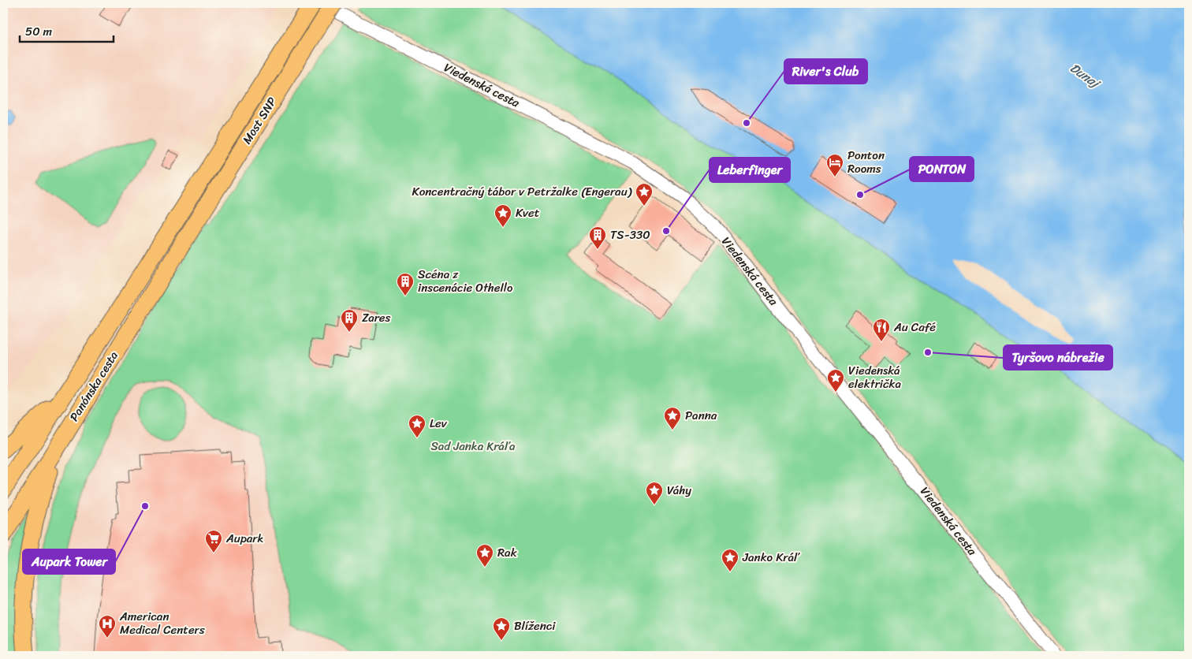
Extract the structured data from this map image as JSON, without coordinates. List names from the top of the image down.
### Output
{
  "streets": {
    "main road": ["Most SNP", "Panónska cesta"],
    "street": ["Viedenská cesta"]
  },
  "crossings": [
    ["Viedenská cesta", "Most SNP"],
    ["Most SNP", "Panónska cesta"]
  ],
  "water": ["Dunaj"],
  "parks": ["Sad Janka Kráľa"],
  "places": {
    "other": [
      "River's Club",
      "PONTON",
      "Leberfinger",
      "Tyršovo nábrežie",
      "Aupark Tower"
    ],
    "hotel": ["Ponton Rooms"],
    "place": [
      "Koncentračný tábor v Petržalke (Engerau)",
      "Kvet",
      "Viedenská električka",
      "Panna",
      "Lev",
      "Váhy",
      "Rak",
      "Janko Kráľ",
      "Blíženci"
    ],
    "building": ["TS-330", "Scéna z inscenácie Othello", "Zares"],
    "restaurant": ["Au Café"],
    "supermarket": ["Aupark"],
    "hospital": ["American Medical Centers"]
  },
  "scale_bar": "50 m"
}
